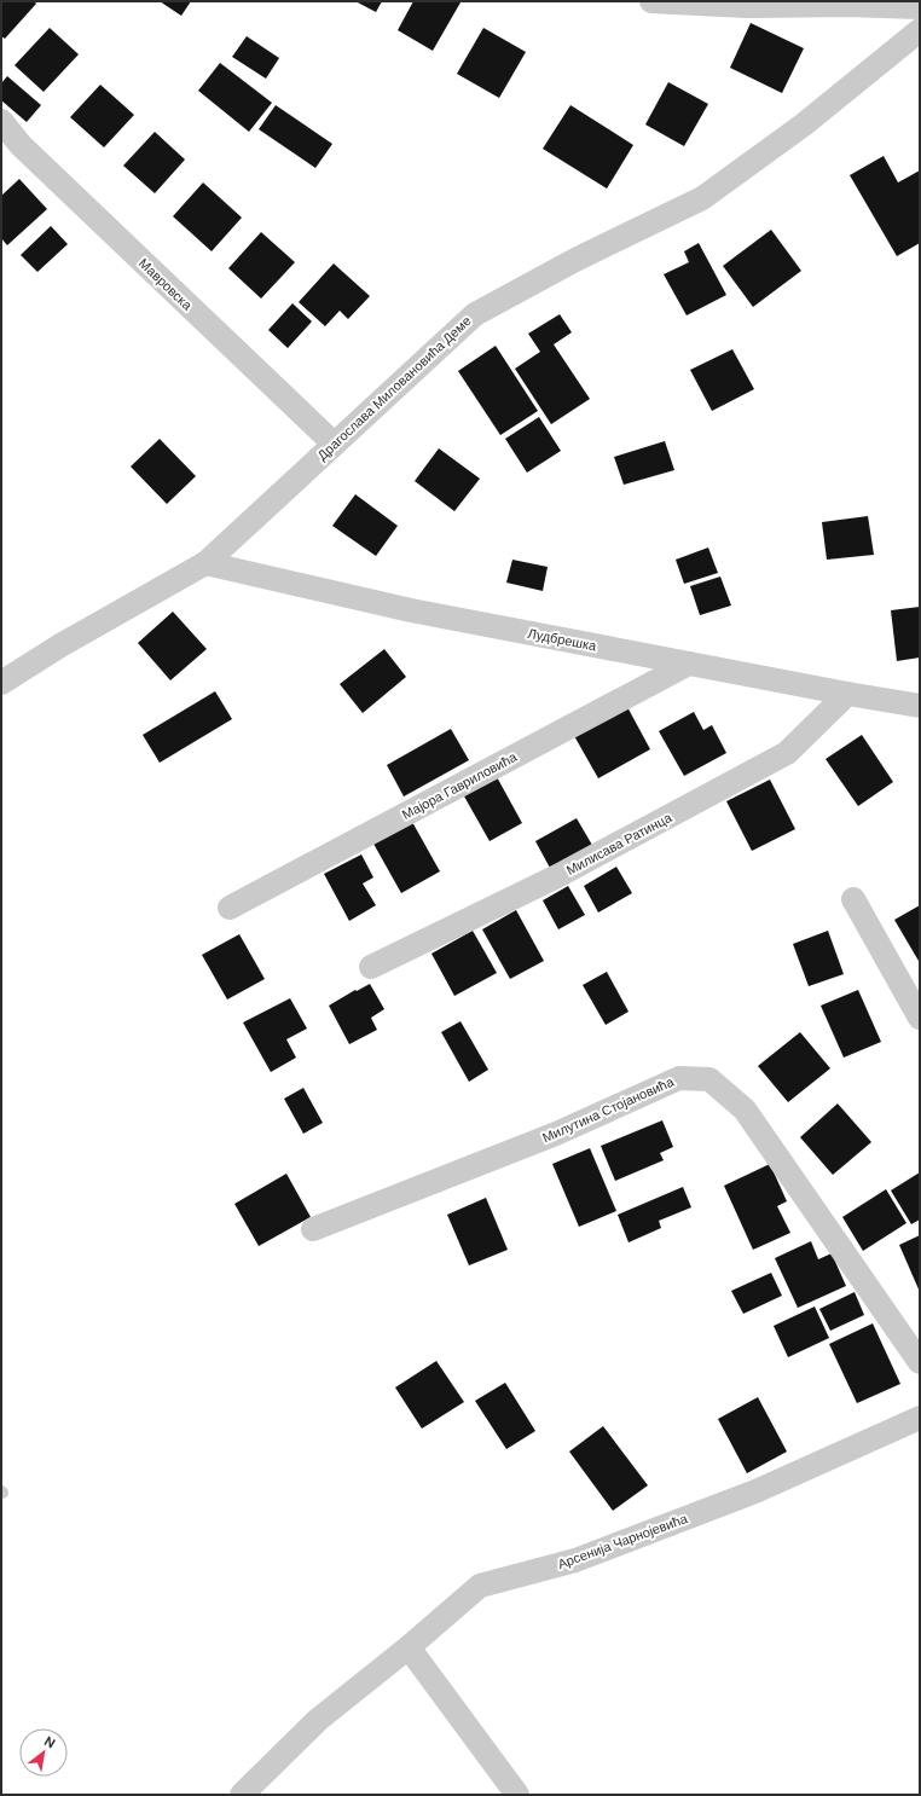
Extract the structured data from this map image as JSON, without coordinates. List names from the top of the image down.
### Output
{
  "streets": {
    "street": [
      "Мавровска",
      "Драгослава Миловановића Деме",
      "Лудбрешка",
      "Мајора Гавриловића",
      "Милисава Ратинца",
      "Милутина Стојановића",
      "Арсенија Чарнојевића"
    ]
  },
  "crossings": [
    ["Мавровска", "Драгослава Миловановића Деме"],
    ["Драгослава Миловановића Деме", "Лудбрешка"],
    ["Лудбрешка", "Мајора Гавриловића"],
    ["Лудбрешка", "Милисава Ратинца"]
  ],
  "north": "top right"
}
